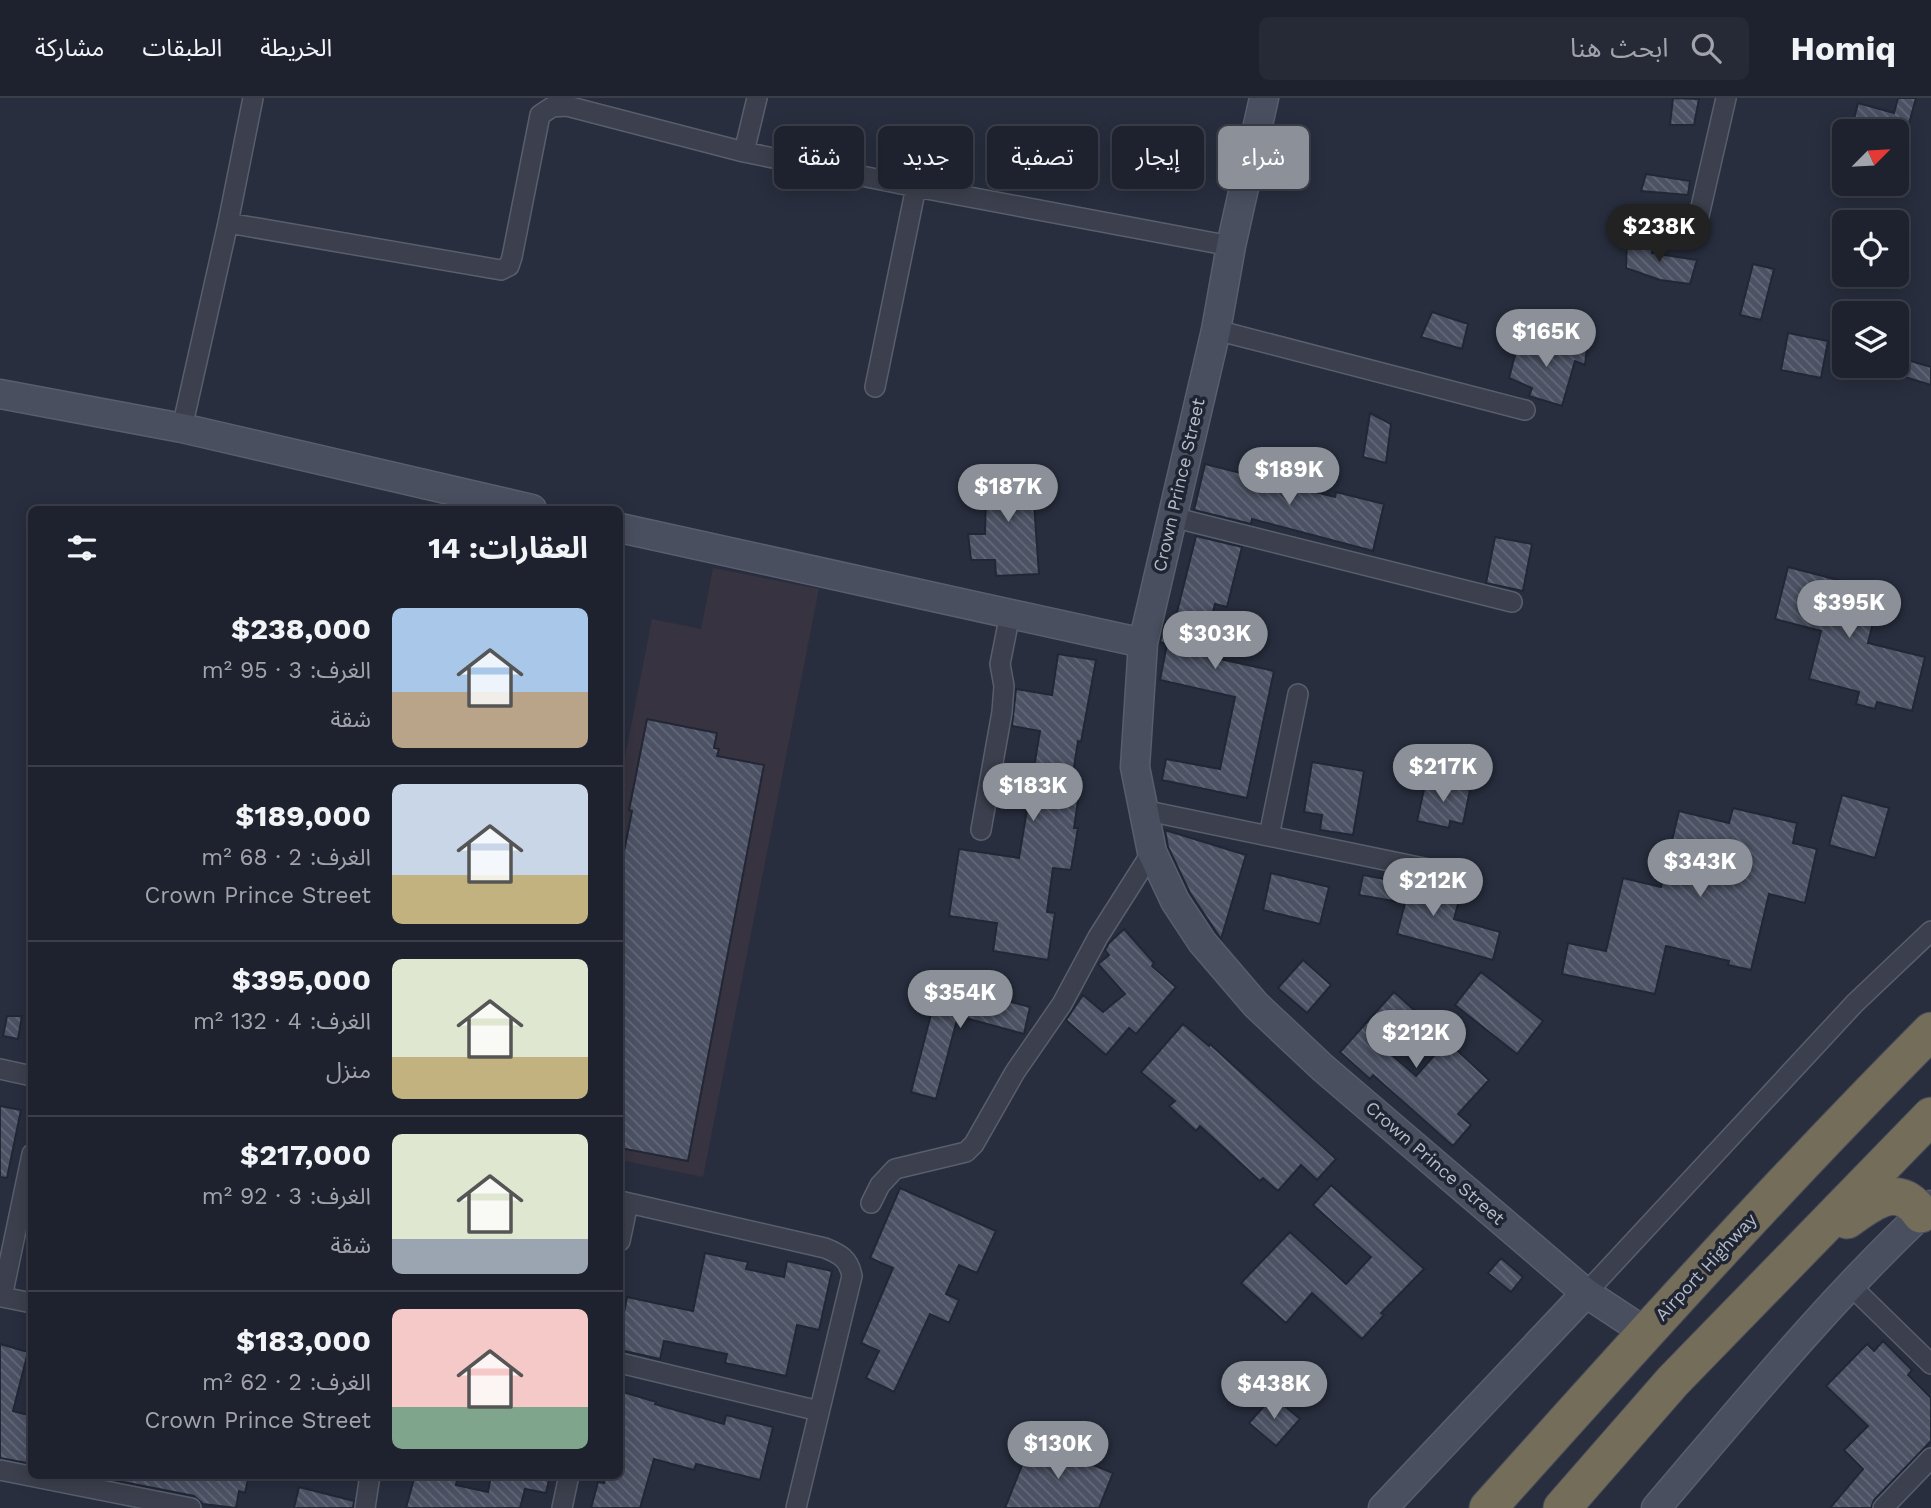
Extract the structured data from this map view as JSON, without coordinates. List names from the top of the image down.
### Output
{
  "streets": {
    "highway": ["Airport Highway"],
    "street": ["Crown Prince Street"]
  },
  "crossings": [
    ["Crown Prince Street", "Airport Highway"]
  ],
  "north": "top right",
  "page": {
    "header": "Homiq",
    "search": "ابحث هنا",
    "nav": ["الخريطة", "الطبقات", "مشاركة"],
    "chip": [
      "شراء",
      "إيجار",
      "تصفية",
      "جديد",
      "شقة"
    ],
    "price": [
      "$238K",
      "$165K",
      "$189K",
      "$187K",
      "$395K",
      "$303K",
      "$217K",
      "$183K",
      "$343K",
      "$212K",
      "$354K",
      "$212K",
      "$438K",
      "$130K"
    ],
    "heading": "العقارات: 14",
    "list": [
      {
        "name": "$238,000",
        "note": "الغرف: 3 · 95 m² · شقة"
      },
      {
        "name": "$189,000",
        "note": "الغرف: 2 · 68 m² · Crown Prince Street"
      },
      {
        "name": "$395,000",
        "note": "الغرف: 4 · 132 m² · منزل"
      },
      {
        "name": "$217,000",
        "note": "الغرف: 3 · 92 m² · شقة"
      },
      {
        "name": "$183,000",
        "note": "الغرف: 2 · 62 m² · Crown Prince Street"
      }
    ]
  }
}
